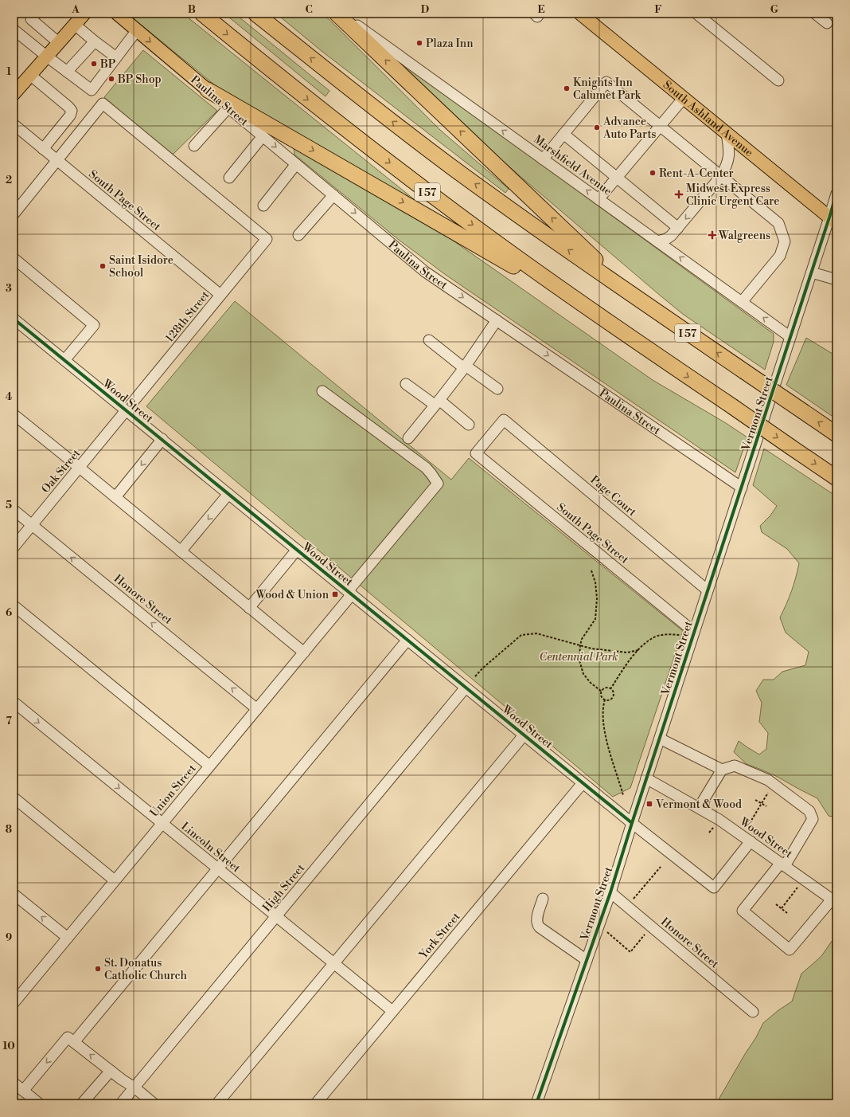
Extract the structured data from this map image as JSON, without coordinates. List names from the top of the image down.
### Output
{
  "streets": {
    "highway": ["I 57"],
    "main road": ["Paulina Street", "South Ashland Avenue"],
    "street": [
      "Marshfield Avenue",
      "South Page Street",
      "128th Street",
      "Wood Street",
      "Vermont Street",
      "Oak Street",
      "Page Court",
      "Honore Street",
      "Union Street",
      "Lincoln Street",
      "High Street",
      "York Street"
    ]
  },
  "crossings": [
    ["Paulina Street", "Vermont Street"],
    ["South Ashland Avenue", "Vermont Street"],
    ["Marshfield Avenue", "Vermont Street"],
    ["South Page Street", "128th Street"],
    ["South Page Street", "Vermont Street"],
    ["South Page Street", "Page Court"],
    ["128th Street", "Wood Street"],
    ["128th Street", "Oak Street"],
    ["Wood Street", "Vermont Street"],
    ["Wood Street", "Oak Street"],
    ["Wood Street", "Union Street"],
    ["Wood Street", "High Street"],
    ["Wood Street", "York Street"],
    ["Vermont Street", "Page Court"],
    ["Vermont Street", "Honore Street"],
    ["Oak Street", "Honore Street"],
    ["Honore Street", "Union Street"],
    ["Union Street", "Lincoln Street"],
    ["Lincoln Street", "High Street"],
    ["Lincoln Street", "York Street"]
  ],
  "one_way": ["Paulina Street", "Marshfield Avenue"],
  "parks": ["Centennial Park"],
  "places": {
    "other": [
      "Plaza Inn",
      "BP",
      "BP Shop",
      "Knights Inn Calumet Park",
      "Advance Auto Parts",
      "Rent-A-Center",
      "Saint Isidore School",
      "St. Donatus Catholic Church"
    ],
    "health": ["Midwest Express Clinic Urgent Care", "Walgreens"],
    "transit": ["Wood & Union", "Vermont & Wood"]
  },
  "grid": {
    "columns": [
      "A",
      "B",
      "C",
      "D",
      "E",
      "F",
      "G"
    ],
    "rows": [
      "1",
      "2",
      "3",
      "4",
      "5",
      "6",
      "7",
      "8",
      "9",
      "10"
    ]
  }
}
